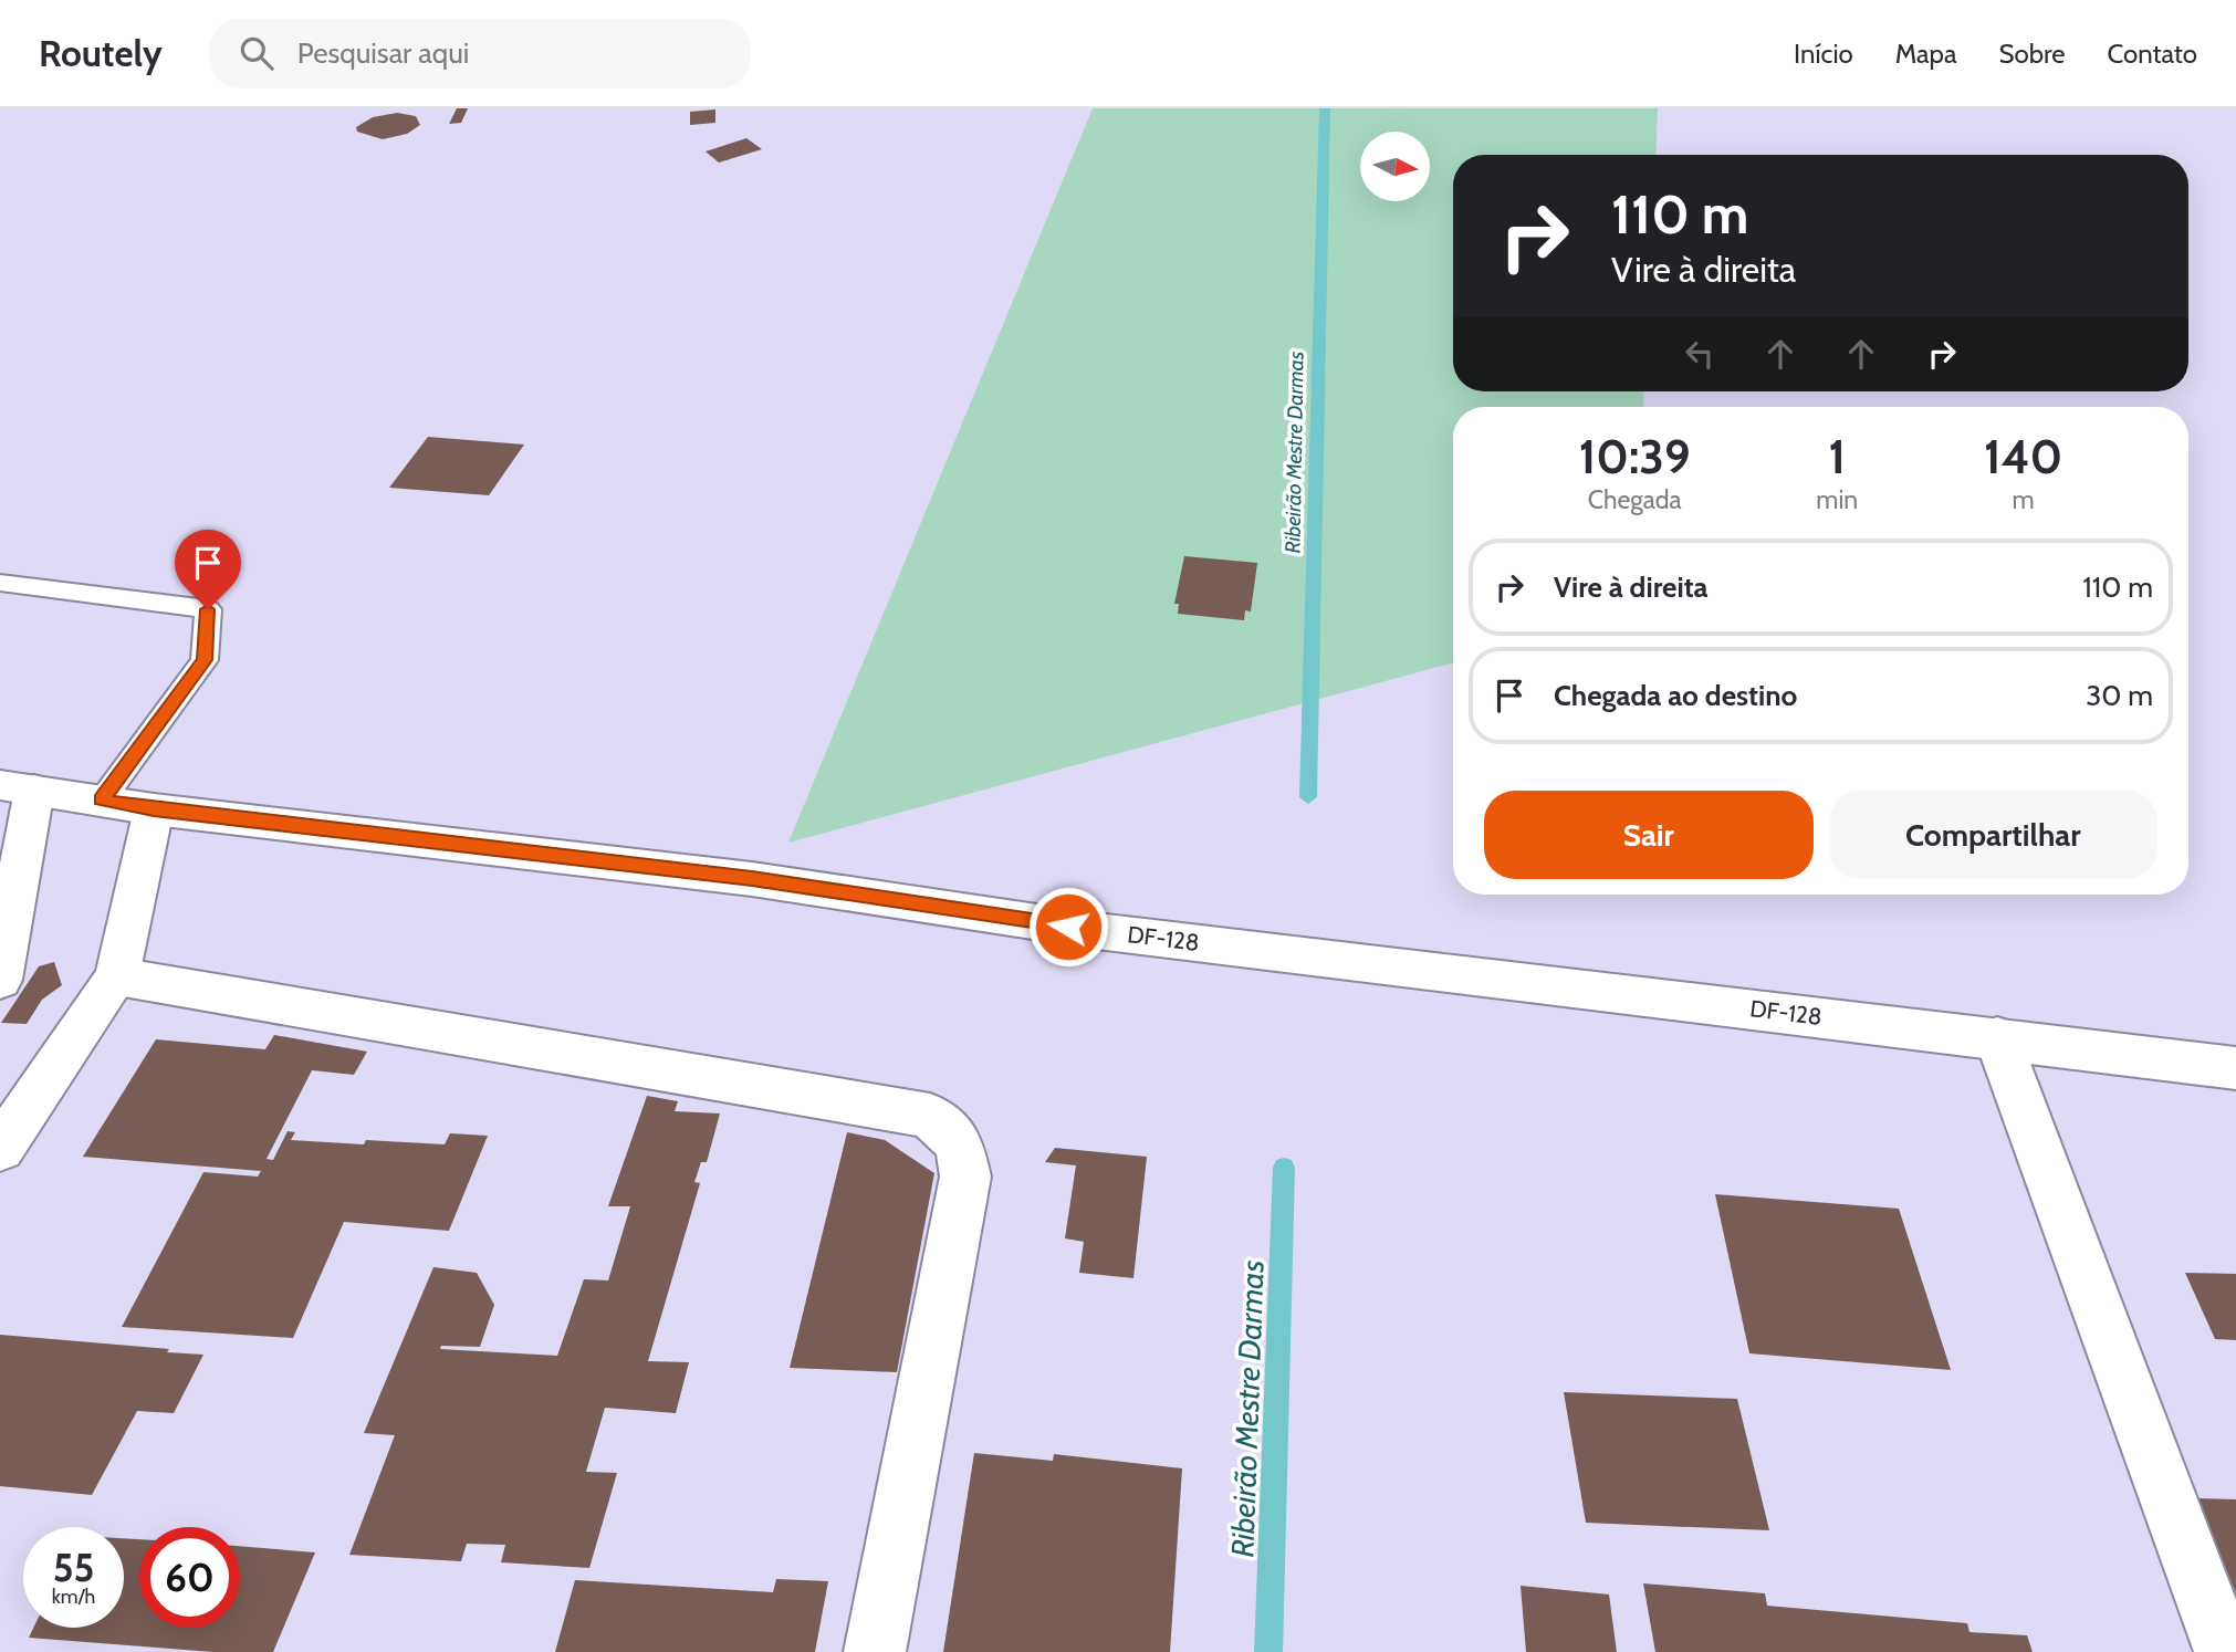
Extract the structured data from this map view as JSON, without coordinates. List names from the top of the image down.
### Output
{
  "streets": {
    "street": ["DF-128"]
  },
  "water": ["Ribeirão Mestre Darmas"],
  "north": "right",
  "page": {
    "header": "Routely",
    "search": "Pesquisar aqui",
    "nav": [
      "Início",
      "Mapa",
      "Sobre",
      "Contato"
    ],
    "turn": ["110 m", "Vire à direita"],
    "eta": [
      "10:39",
      "Chegada",
      "1",
      "min",
      "140",
      "m"
    ],
    "list": [
      {
        "name": "Vire à direita",
        "value": "110 m"
      },
      {
        "name": "Chegada ao destino",
        "value": "30 m"
      }
    ],
    "buttons": ["Sair", "Compartilhar"],
    "speed": "55 km/h",
    "limit": "60"
  }
}
